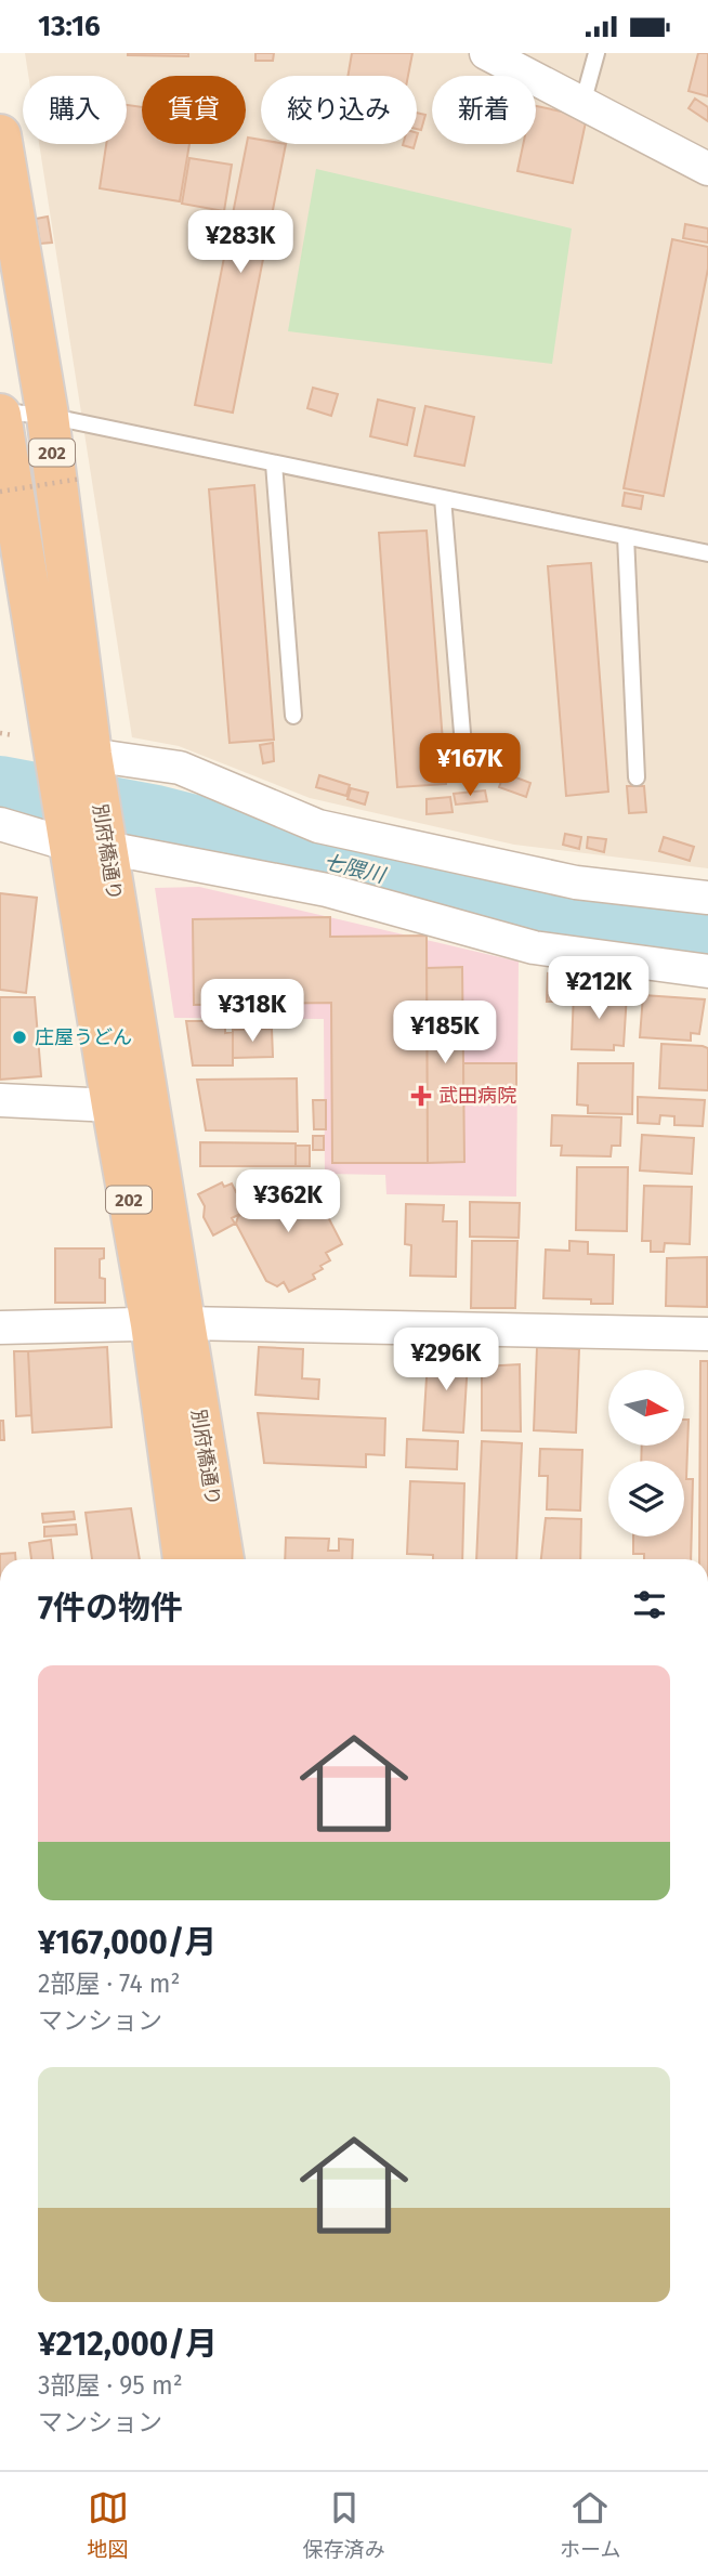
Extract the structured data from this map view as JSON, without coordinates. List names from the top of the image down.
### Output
{
  "streets": {
    "highway": ["202", "別府橋通り"]
  },
  "water": ["七隈川"],
  "places": {
    "other": ["庄屋うどん"],
    "health": ["武田病院"]
  },
  "north": "right",
  "page": {
    "status": "13:16",
    "chip": [
      "購入",
      "賃貸",
      "絞り込み",
      "新着"
    ],
    "price": [
      "¥283K",
      "¥167K",
      "¥212K",
      "¥318K",
      "¥185K",
      "¥362K",
      "¥296K"
    ],
    "heading": "7件の物件",
    "list": [
      {
        "name": "¥167,000/月",
        "note": "2部屋 · 74 m² · マンション"
      },
      {
        "name": "¥212,000/月",
        "note": "3部屋 · 95 m² · マンション"
      }
    ],
    "tabs": ["地図", "保存済み", "ホーム"]
  }
}
